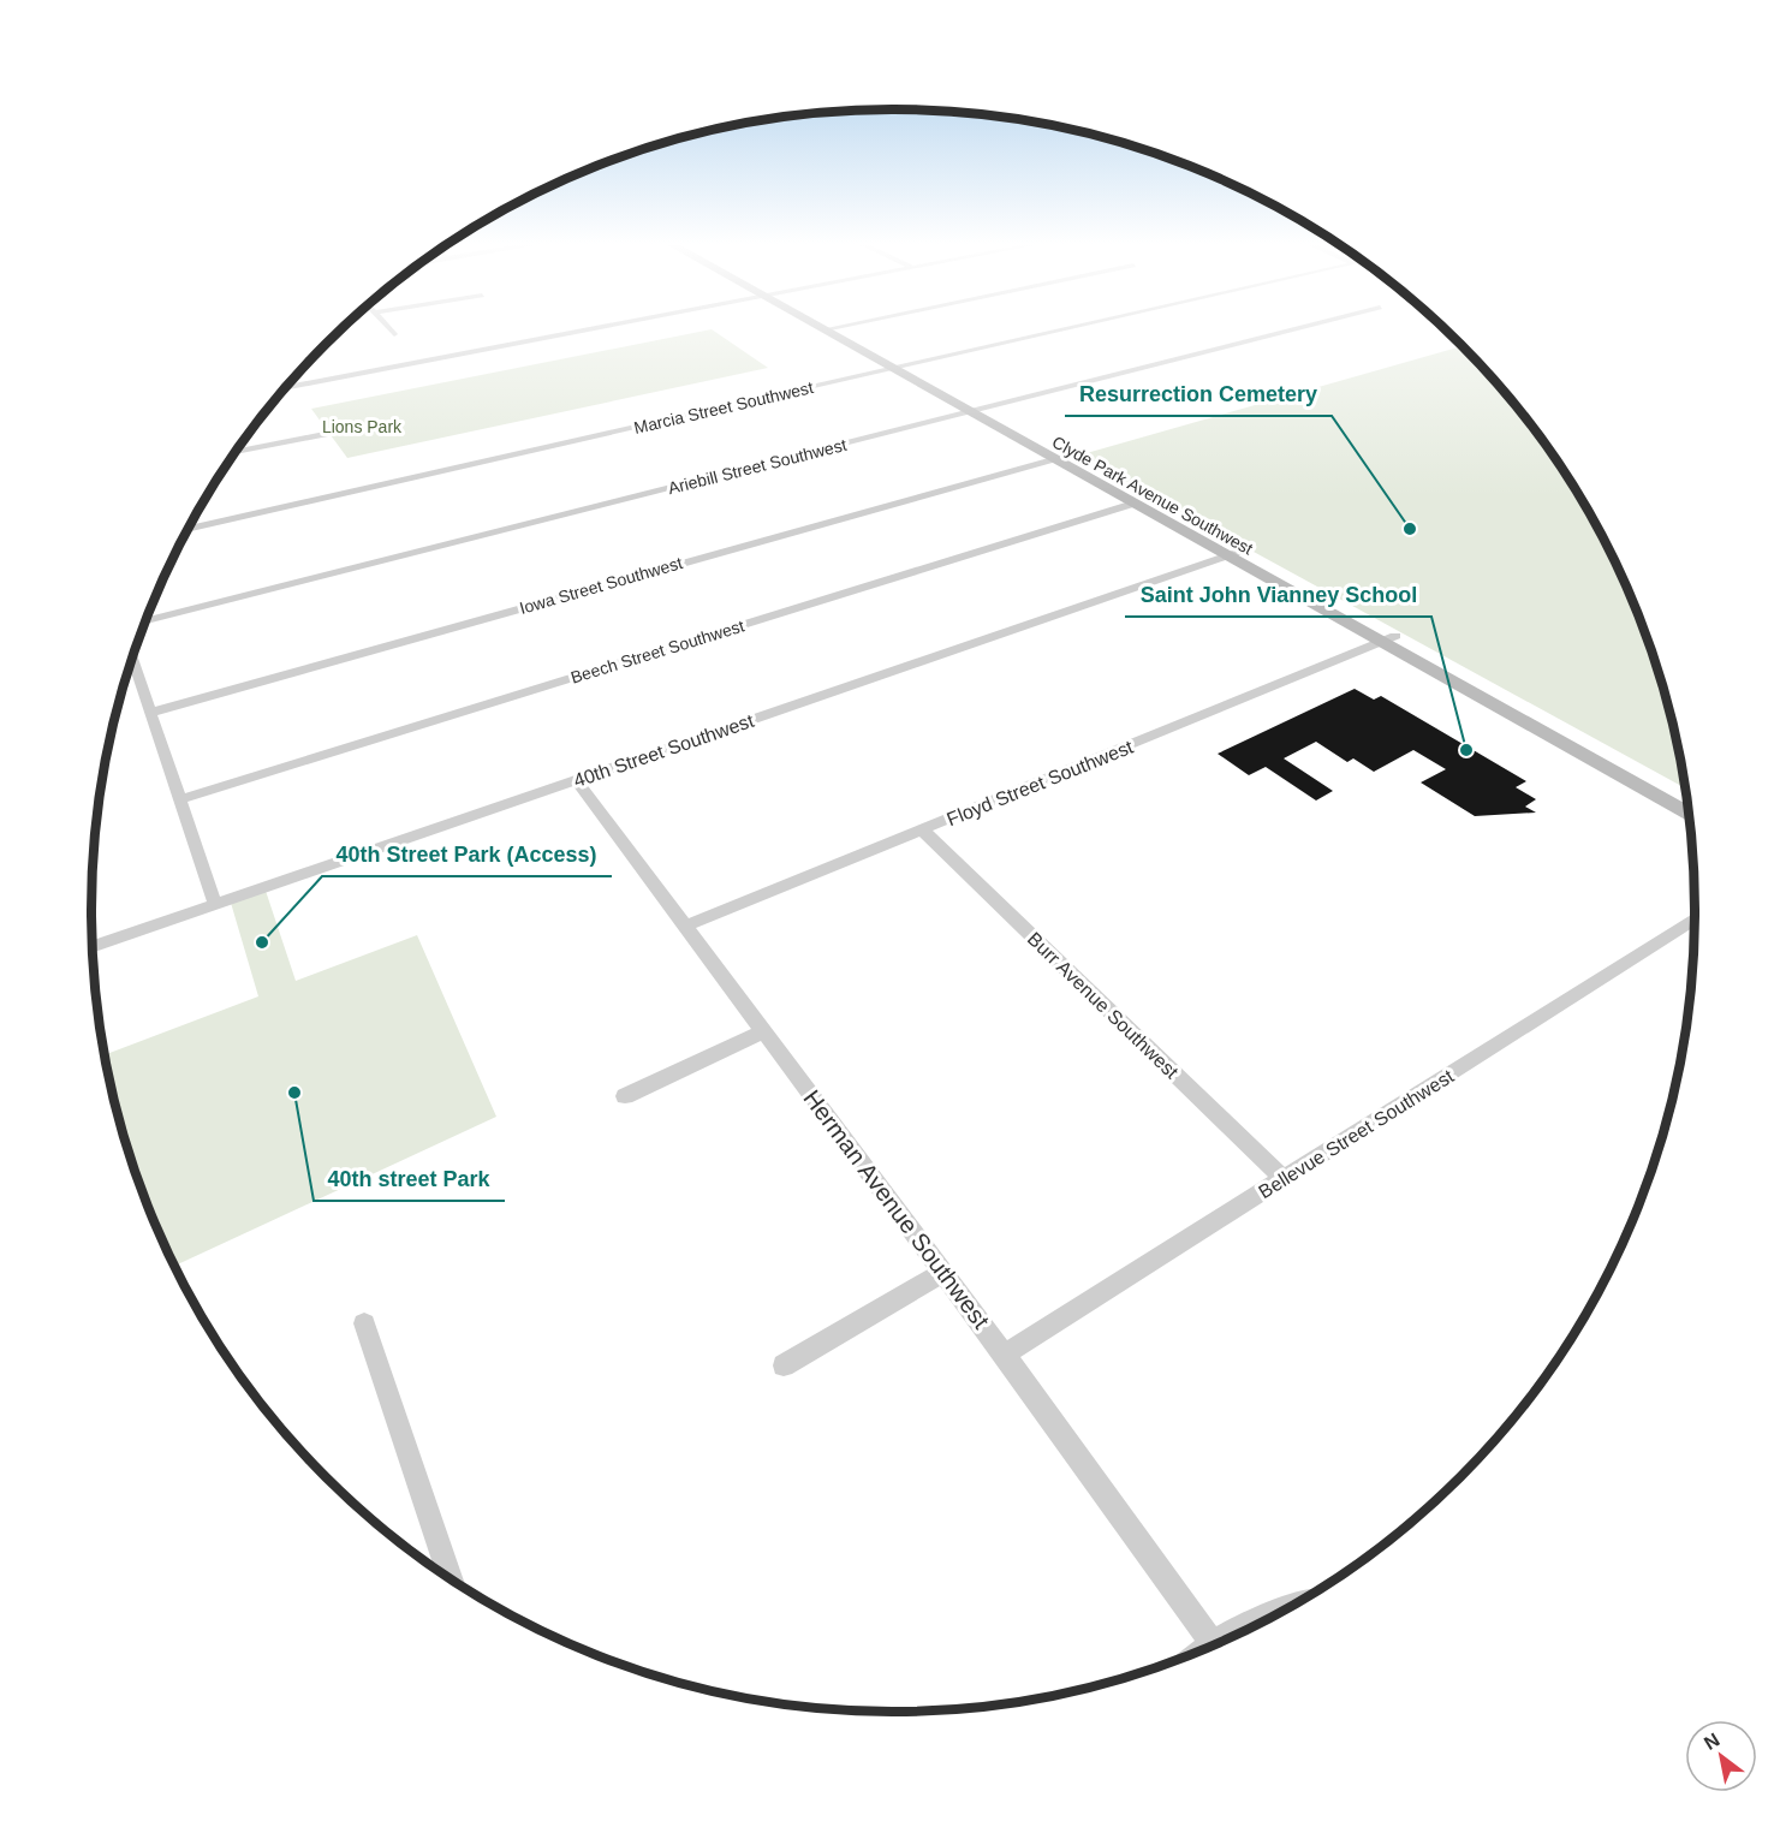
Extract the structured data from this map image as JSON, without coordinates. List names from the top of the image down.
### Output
{
  "streets": {
    "main road": ["Clyde Park Avenue Southwest"],
    "street": [
      "Marcia Street Southwest",
      "Ariebill Street Southwest",
      "Iowa Street Southwest",
      "Beech Street Southwest",
      "40th Street Southwest",
      "Floyd Street Southwest",
      "Burr Avenue Southwest",
      "Bellevue Street Southwest",
      "Herman Avenue Southwest"
    ]
  },
  "crossings": [
    ["Marcia Street Southwest", "Clyde Park Avenue Southwest"],
    ["Ariebill Street Southwest", "Clyde Park Avenue Southwest"],
    ["Clyde Park Avenue Southwest", "Iowa Street Southwest"],
    ["Clyde Park Avenue Southwest", "Beech Street Southwest"],
    ["Clyde Park Avenue Southwest", "40th Street Southwest"],
    ["Clyde Park Avenue Southwest", "Floyd Street Southwest"],
    ["40th Street Southwest", "Herman Avenue Southwest"],
    ["Floyd Street Southwest", "Burr Avenue Southwest"],
    ["Floyd Street Southwest", "Herman Avenue Southwest"],
    ["Burr Avenue Southwest", "Bellevue Street Southwest"],
    ["Bellevue Street Southwest", "Herman Avenue Southwest"]
  ],
  "parks": ["Lions Park"],
  "places": [
    "Resurrection Cemetery",
    "Saint John Vianney School",
    "40th Street Park (Access)",
    "40th street Park"
  ],
  "north": "top left"
}
